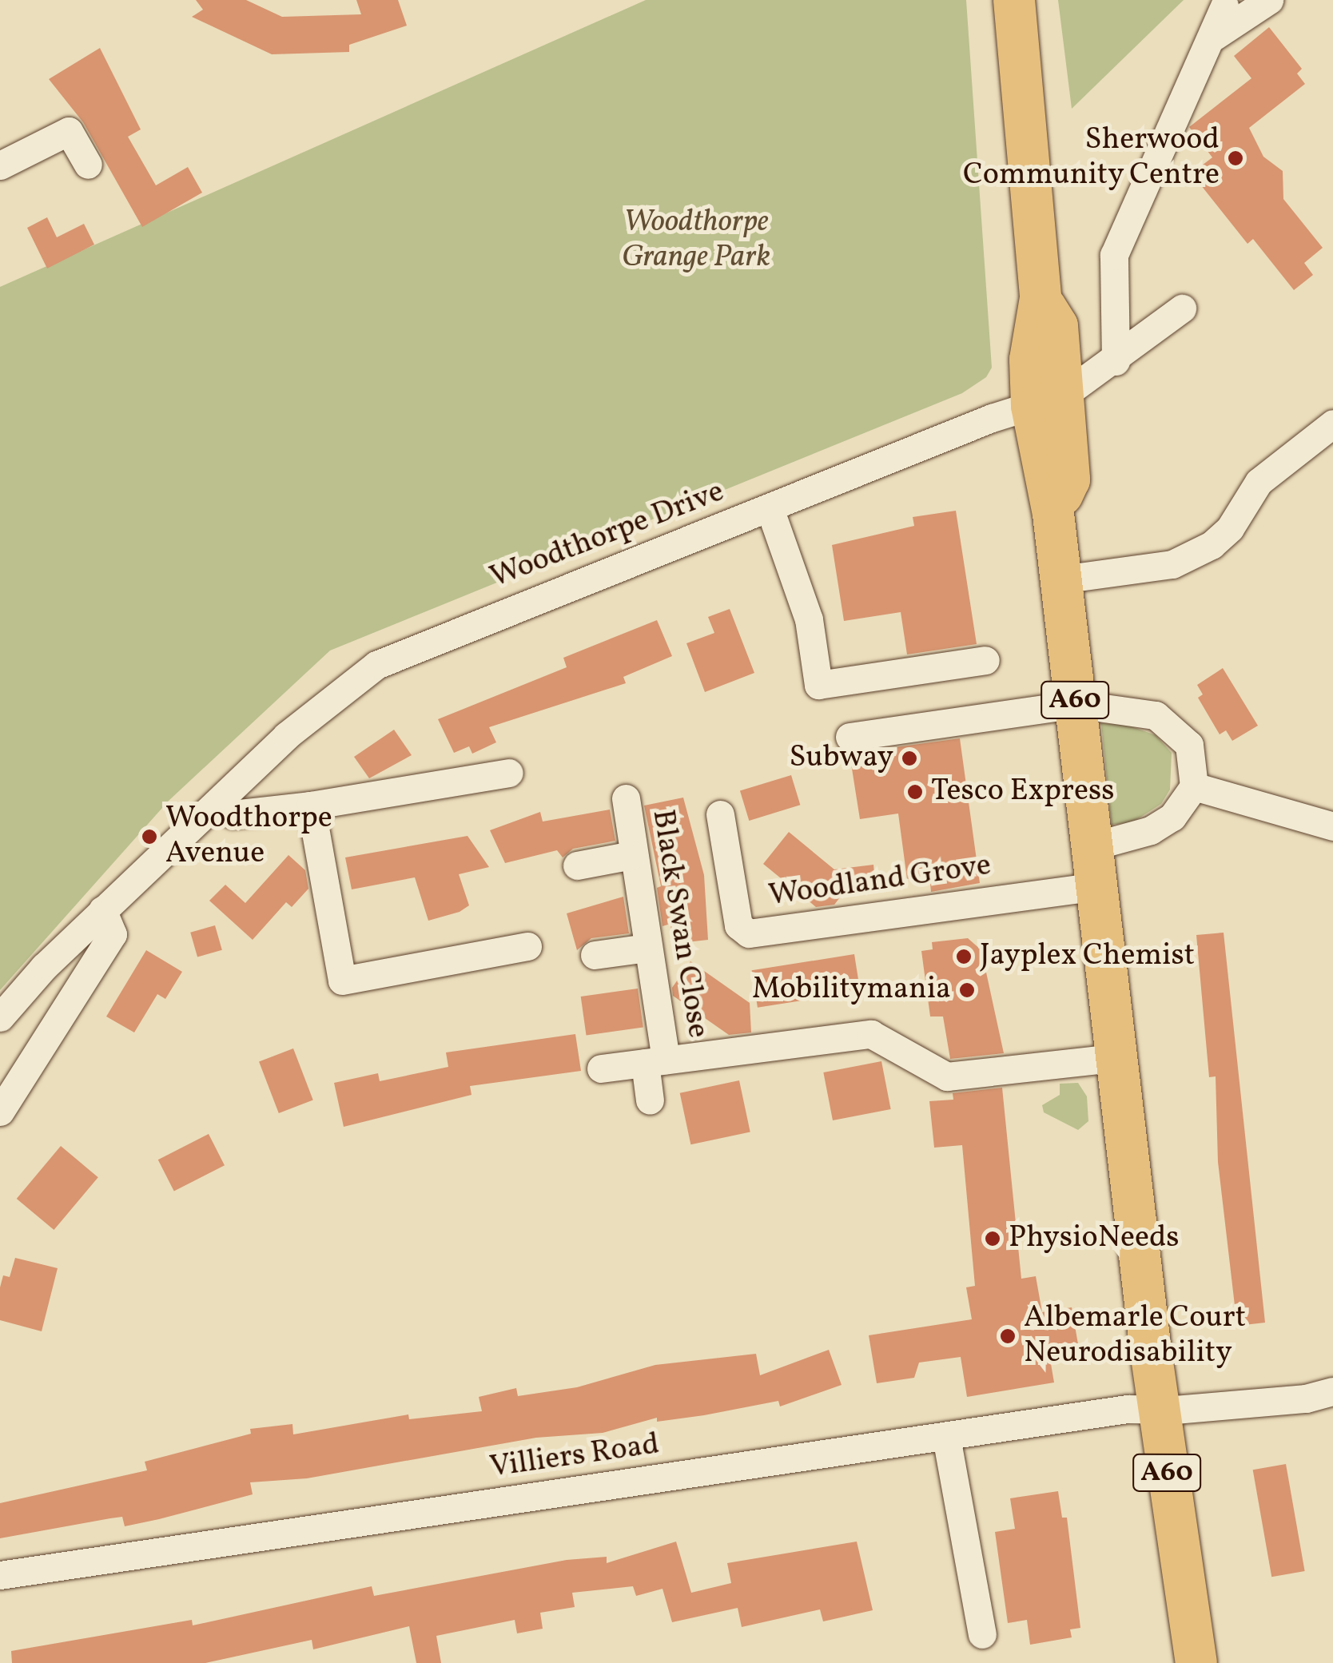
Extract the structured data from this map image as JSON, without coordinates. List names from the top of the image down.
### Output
{
  "streets": {
    "highway": ["A60"],
    "street": [
      "Woodthorpe Drive",
      "Woodland Grove",
      "Black Swan Close",
      "Villiers Road"
    ]
  },
  "crossings": [
    ["Woodthorpe Drive", "A60"],
    ["A60", "Woodland Grove"],
    ["A60", "Black Swan Close"],
    ["A60", "Villiers Road"]
  ],
  "parks": ["Woodthorpe Grange Park"],
  "places": [
    "Sherwood Community Centre",
    "Subway",
    "Tesco Express",
    "Woodthorpe Avenue",
    "Jayplex Chemist",
    "Mobilitymania",
    "PhysioNeeds",
    "Albemarle Court Neurodisability"
  ]
}
